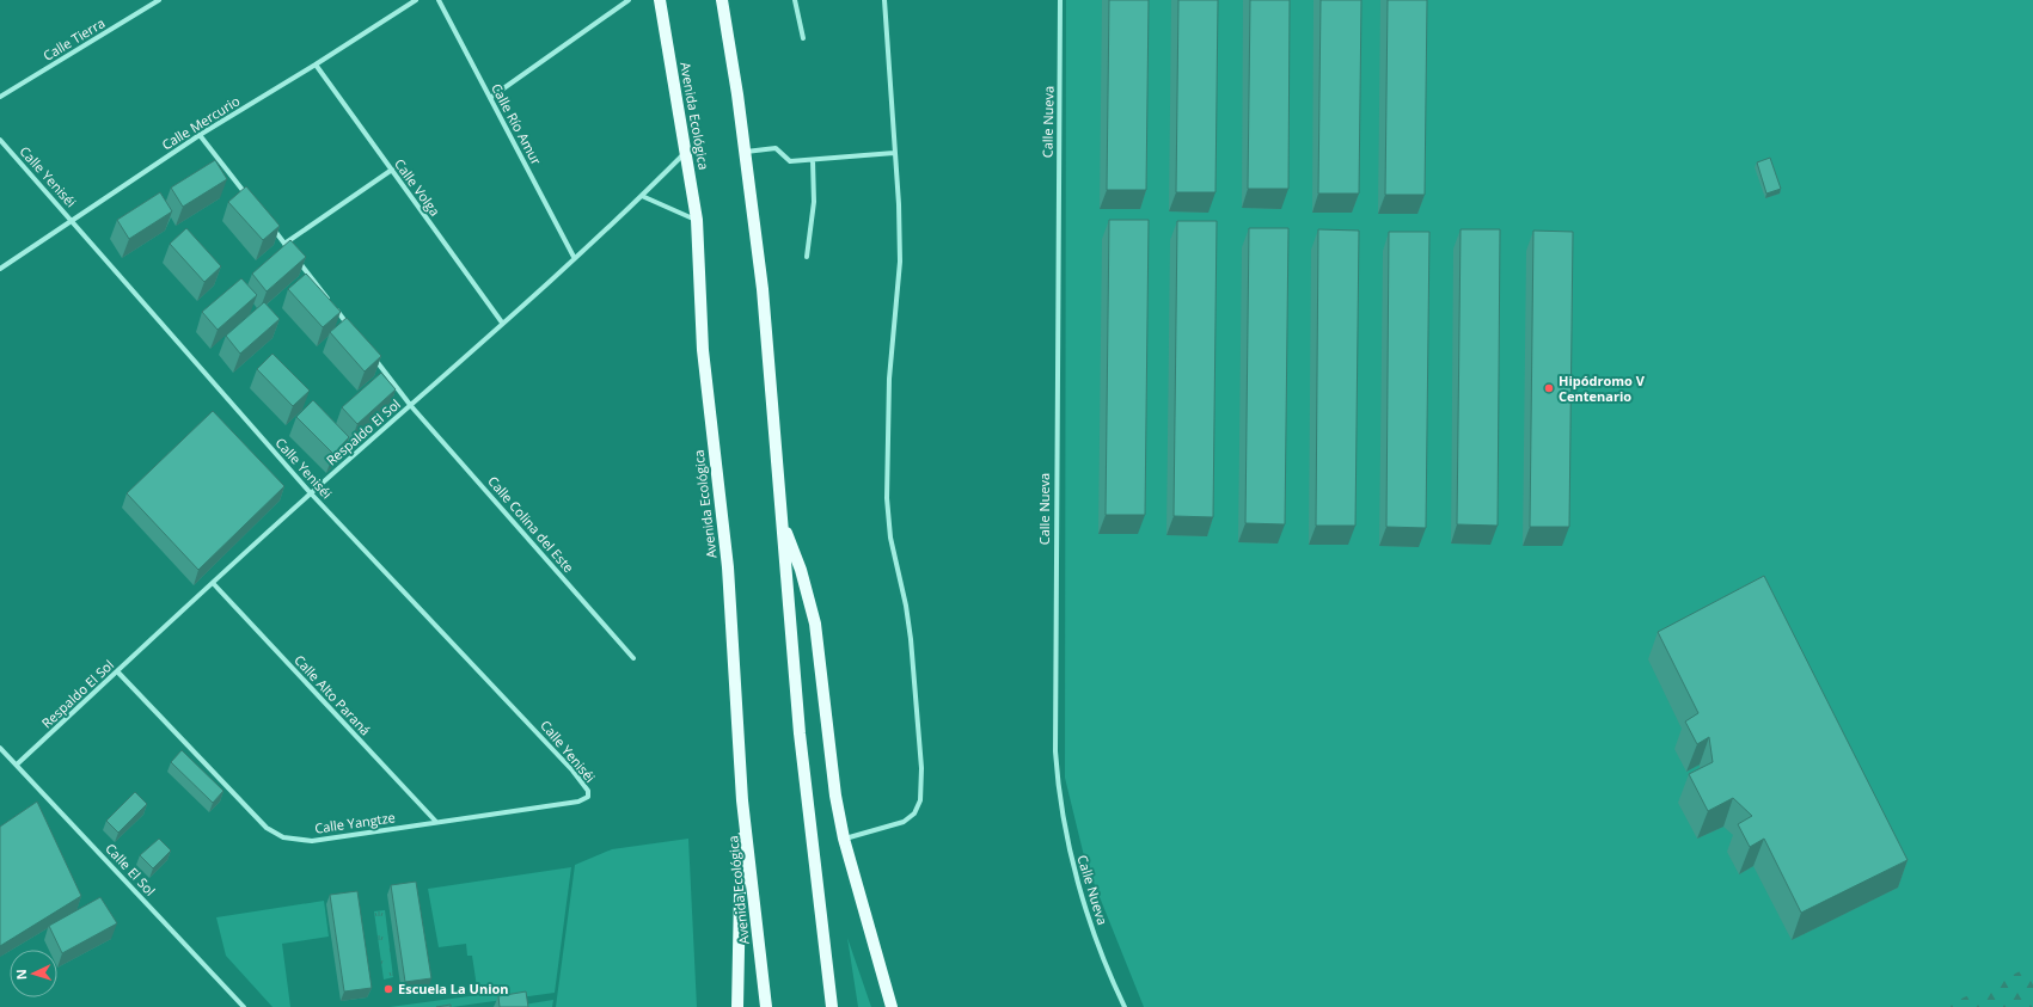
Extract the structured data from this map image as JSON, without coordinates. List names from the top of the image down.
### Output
{
  "streets": {
    "main road": ["Avenida Ecológica"],
    "street": [
      "Calle Tierra",
      "Calle Nueva",
      "Calle Mercurio",
      "Calle Río Amur",
      "Calle Yeniséi",
      "Calle Volga",
      "Respaldo El Sol",
      "Calle Colina del Este",
      "Calle Alto Paraná",
      "Calle Yangtze",
      "Calle El Sol"
    ]
  },
  "crossings": [
    ["Avenida Ecológica", "Respaldo El Sol"],
    ["Calle Mercurio", "Calle Yeniséi"],
    ["Calle Mercurio", "Calle Volga"],
    ["Calle Río Amur", "Respaldo El Sol"],
    ["Calle Yeniséi", "Respaldo El Sol"],
    ["Calle Yeniséi", "Calle Yangtze"],
    ["Calle Volga", "Respaldo El Sol"],
    ["Respaldo El Sol", "Calle Colina del Este"],
    ["Respaldo El Sol", "Calle Alto Paraná"],
    ["Respaldo El Sol", "Calle Yangtze"],
    ["Respaldo El Sol", "Calle El Sol"],
    ["Calle Alto Paraná", "Calle Yangtze"]
  ],
  "places": ["Hipódromo V Centenario", "Escuela La Union"],
  "north": "left"
}
